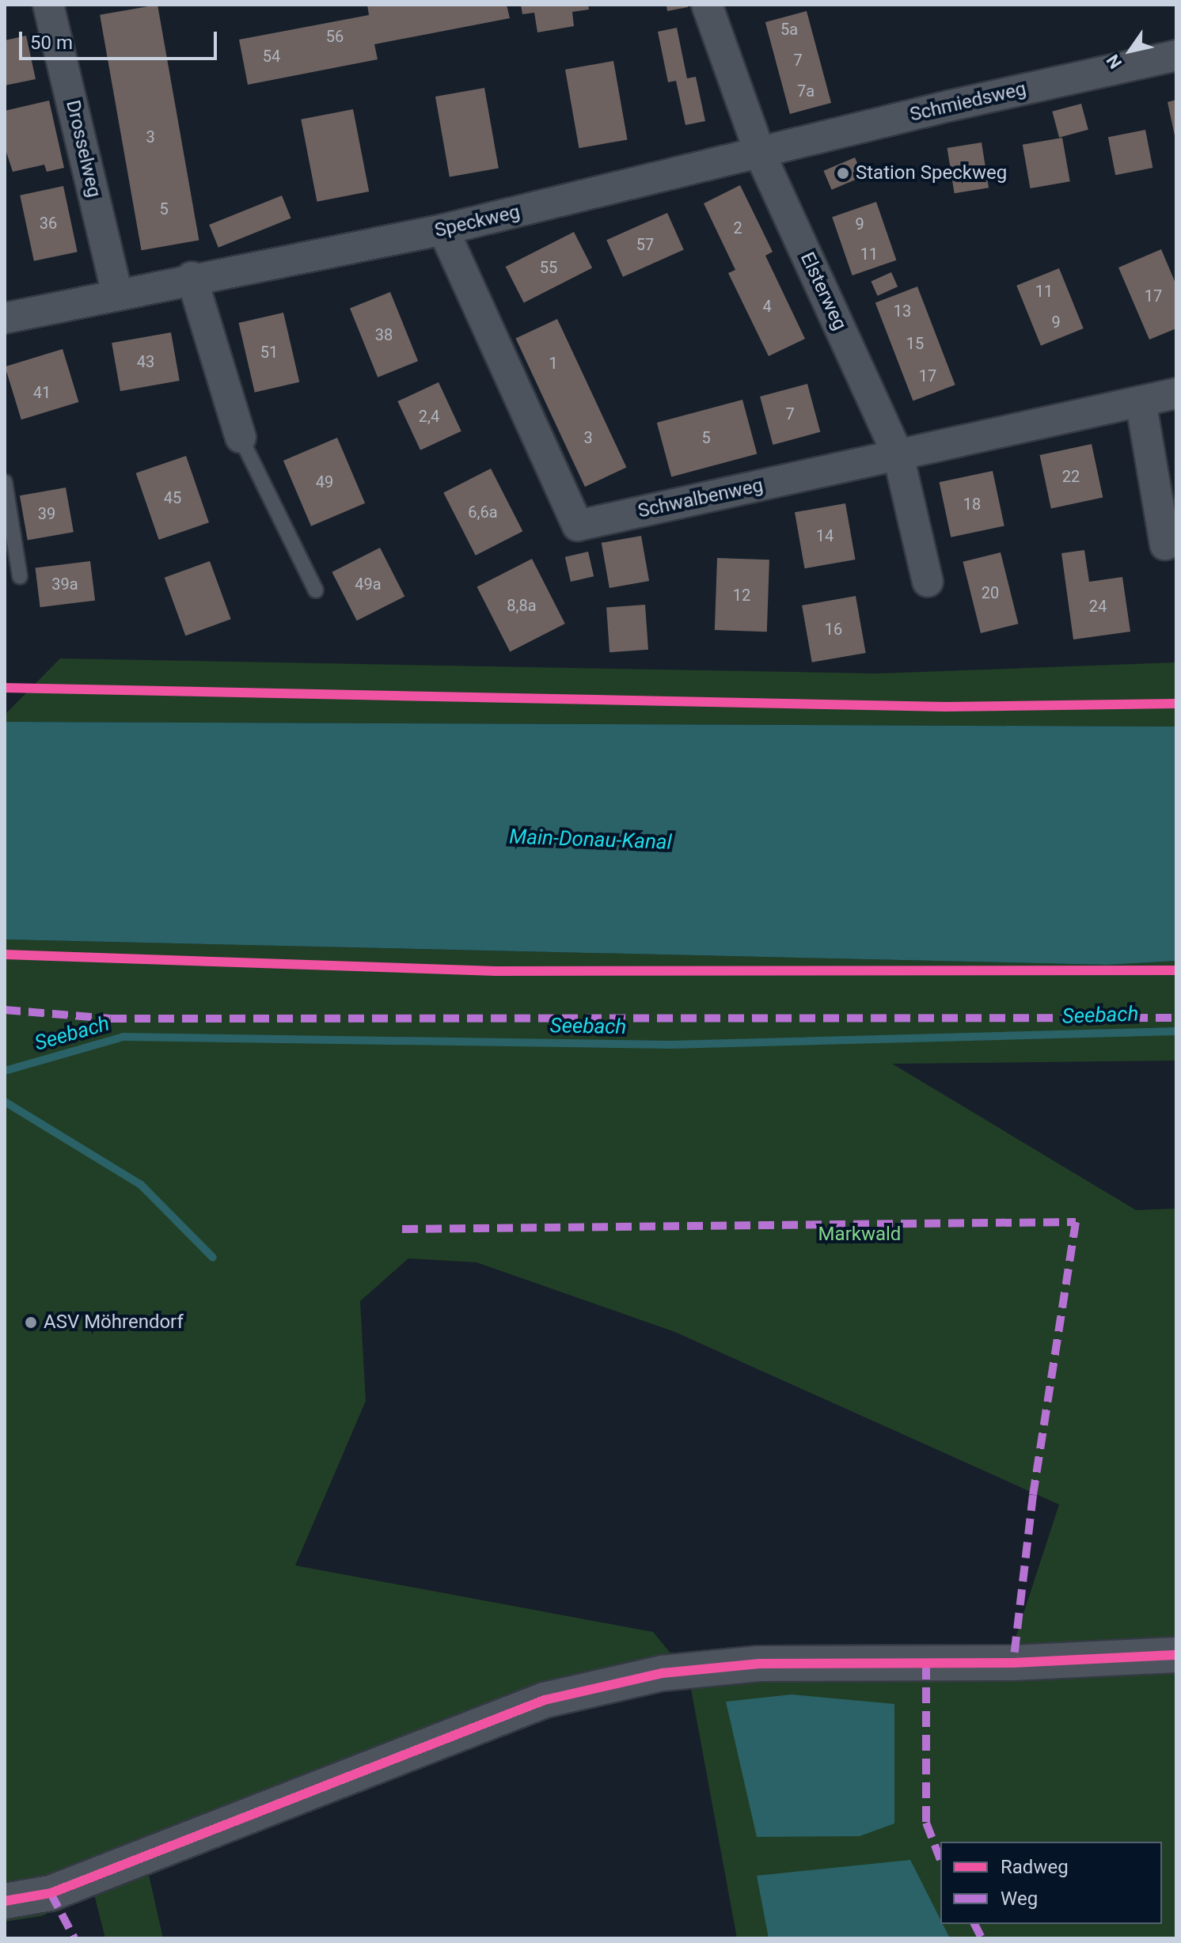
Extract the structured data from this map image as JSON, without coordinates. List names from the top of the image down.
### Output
{
  "streets": {
    "street": [
      "Schmiedsweg",
      "Drosselweg",
      "Speckweg",
      "Elsterweg",
      "Schwalbenweg"
    ]
  },
  "crossings": [
    ["Schmiedsweg", "Speckweg"],
    ["Schmiedsweg", "Elsterweg"],
    ["Drosselweg", "Speckweg"],
    ["Speckweg", "Elsterweg"],
    ["Speckweg", "Schwalbenweg"],
    ["Elsterweg", "Schwalbenweg"]
  ],
  "water": ["Main-Donau-Kanal", "Seebach"],
  "parks": ["Markwald"],
  "places": ["Station Speckweg", "ASV Möhrendorf"],
  "house_numbers": [
    "5a",
    "56",
    "54",
    "7",
    "7a",
    "3",
    "5",
    "36",
    "9",
    "2",
    "57",
    "11",
    "55",
    "11",
    "17",
    "4",
    "13",
    "9",
    "38",
    "15",
    "51",
    "43",
    "1",
    "17",
    "41",
    "7",
    "2,4",
    "3",
    "5",
    "22",
    "49",
    "45",
    "18",
    "6,6a",
    "39",
    "14",
    "39a",
    "49a",
    "20",
    "12",
    "8,8a",
    "24",
    "16"
  ],
  "legend": ["Radweg", "Weg"],
  "scale_bar": "50 m",
  "north": "bottom left"
}
